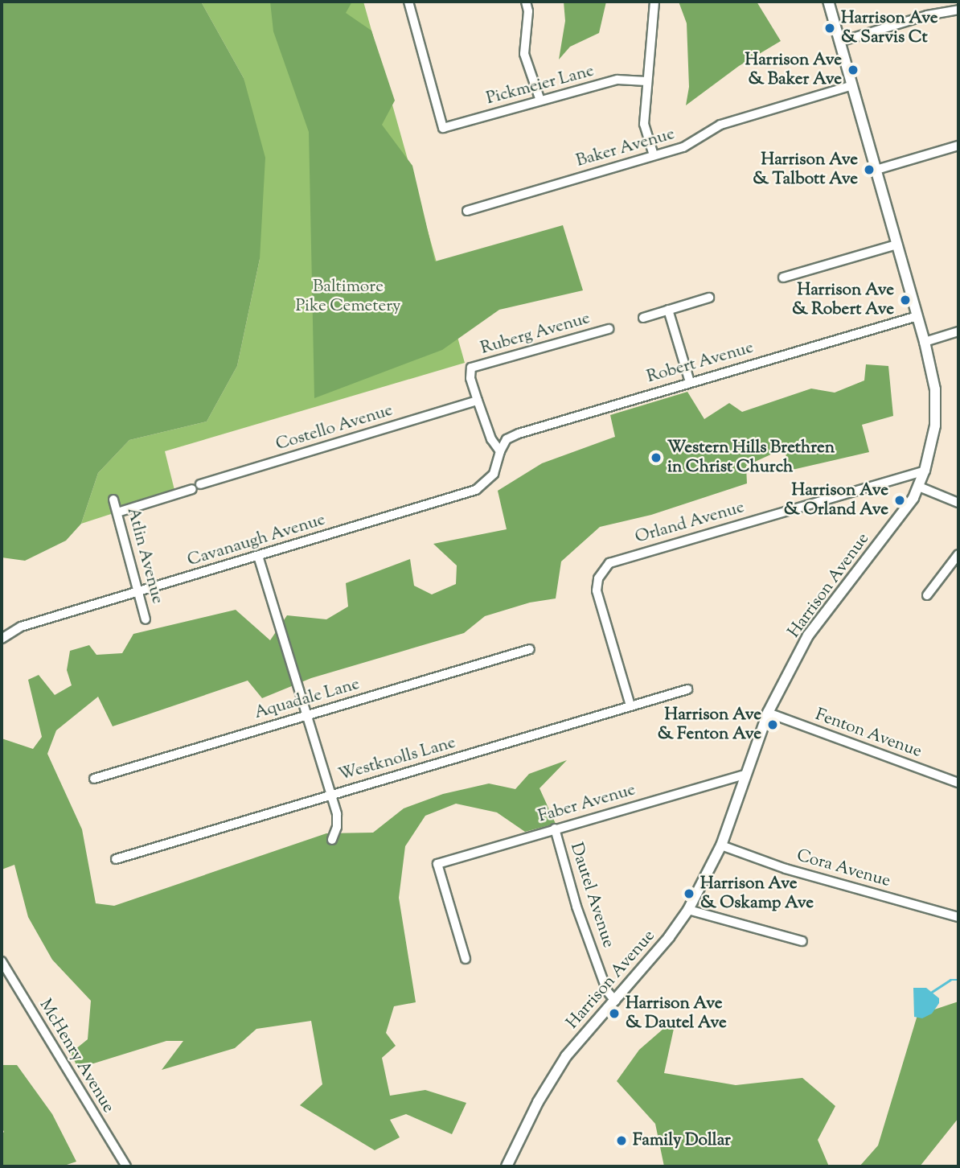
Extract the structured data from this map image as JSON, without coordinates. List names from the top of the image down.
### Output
{
  "streets": {
    "main road": ["Harrison Avenue"],
    "street": [
      "Pickmeier Lane",
      "Baker Avenue",
      "Ruberg Avenue",
      "Robert Avenue",
      "Costello Avenue",
      "Orland Avenue",
      "Cavanaugh Avenue",
      "Atlin Avenue",
      "Aquadale Lane",
      "Fenton Avenue",
      "Westknolls Lane",
      "Faber Avenue",
      "Cora Avenue",
      "Dautel Avenue",
      "McHenry Avenue"
    ]
  },
  "crossings": [
    ["Baker Avenue", "Harrison Avenue"],
    ["Ruberg Avenue", "Costello Avenue"],
    ["Robert Avenue", "Cavanaugh Avenue"],
    ["Robert Avenue", "Harrison Avenue"],
    ["Costello Avenue", "Atlin Avenue"],
    ["Orland Avenue", "Harrison Avenue"],
    ["Orland Avenue", "Westknolls Lane"],
    ["Cavanaugh Avenue", "Atlin Avenue"],
    ["Harrison Avenue", "Fenton Avenue"],
    ["Harrison Avenue", "Faber Avenue"],
    ["Harrison Avenue", "Cora Avenue"],
    ["Harrison Avenue", "Dautel Avenue"],
    ["Faber Avenue", "Dautel Avenue"]
  ],
  "parks": ["Baltimore Pike Cemetery"],
  "places": [
    "Harrison Ave & Sarvis Ct",
    "Harrison Ave & Baker Ave",
    "Harrison Ave & Talbott Ave",
    "Harrison Ave & Robert Ave",
    "Western Hills Brethren in Christ Church",
    "Harrison Ave & Orland Ave",
    "Harrison Ave & Fenton Ave",
    "Harrison Ave & Oskamp Ave",
    "Harrison Ave & Dautel Ave",
    "Family Dollar"
  ]
}
